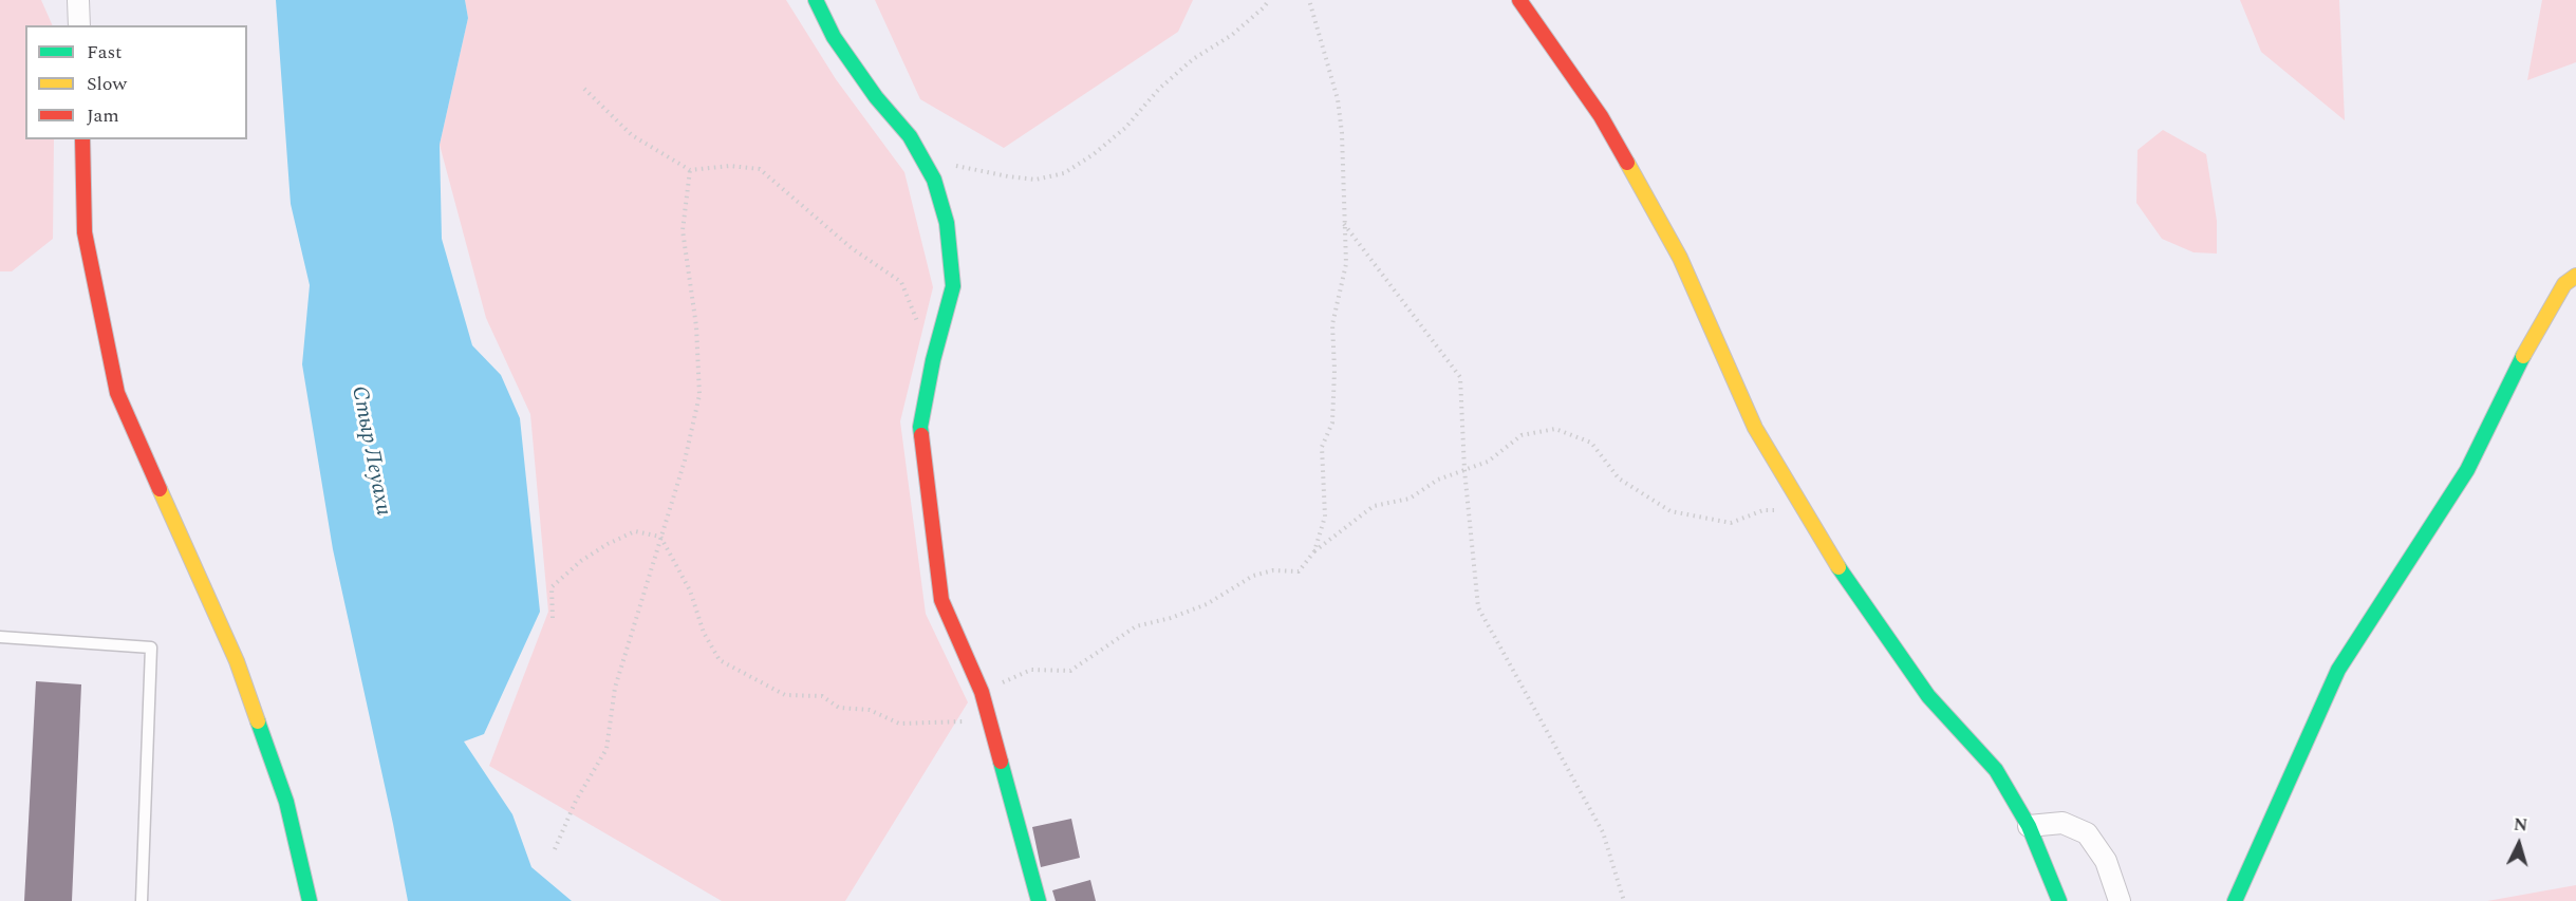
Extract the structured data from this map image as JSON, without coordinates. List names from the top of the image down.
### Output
{
  "water": ["Стыр Леуахи"],
  "legend": ["Fast", "Slow", "Jam"],
  "north": "top"
}
